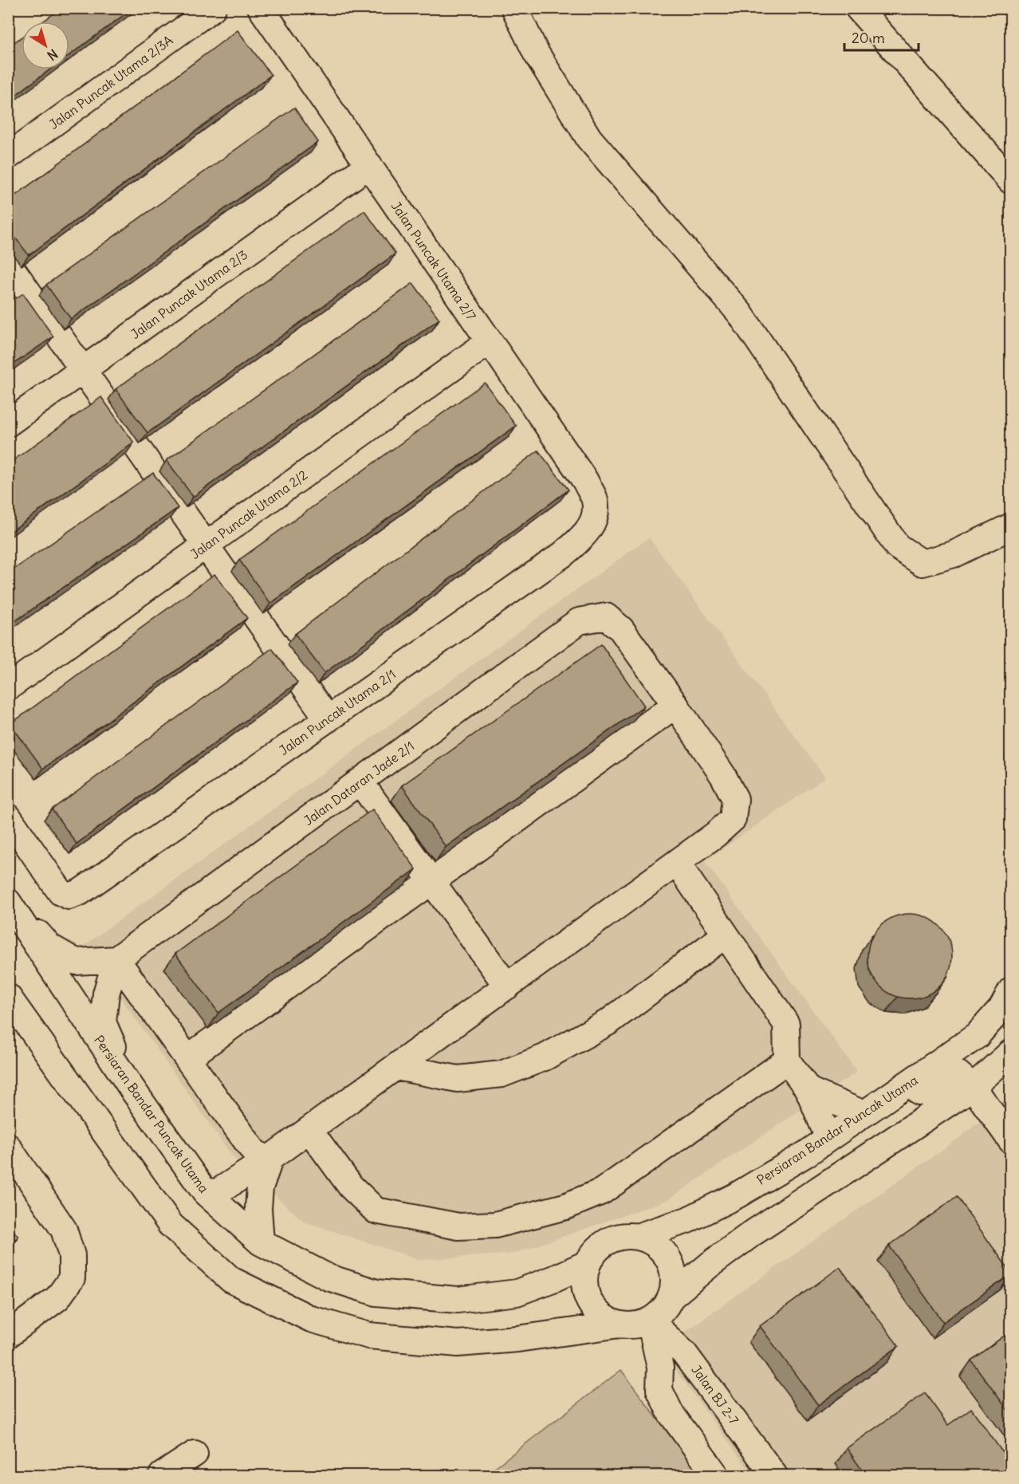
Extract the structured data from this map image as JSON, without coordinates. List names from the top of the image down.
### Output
{
  "streets": {
    "street": [
      "Jalan Puncak Utama 2/3A",
      "Jalan Puncak Utama 2/7",
      "Jalan Puncak Utama 2/3",
      "Jalan Puncak Utama 2/2",
      "Jalan Puncak Utama 2/1",
      "Jalan Dataran Jade 2/1",
      "Persiaran Bandar Puncak Utama",
      "Jalan BJ 2-7"
    ]
  },
  "crossings": [
    ["Jalan Puncak Utama 2/7", "Jalan Puncak Utama 2/3"],
    ["Jalan Puncak Utama 2/7", "Jalan Puncak Utama 2/2"],
    ["Jalan Puncak Utama 2/7", "Jalan Puncak Utama 2/1"],
    ["Persiaran Bandar Puncak Utama", "Jalan BJ 2-7"]
  ],
  "scale_bar": "20 m",
  "north": "bottom right"
}
